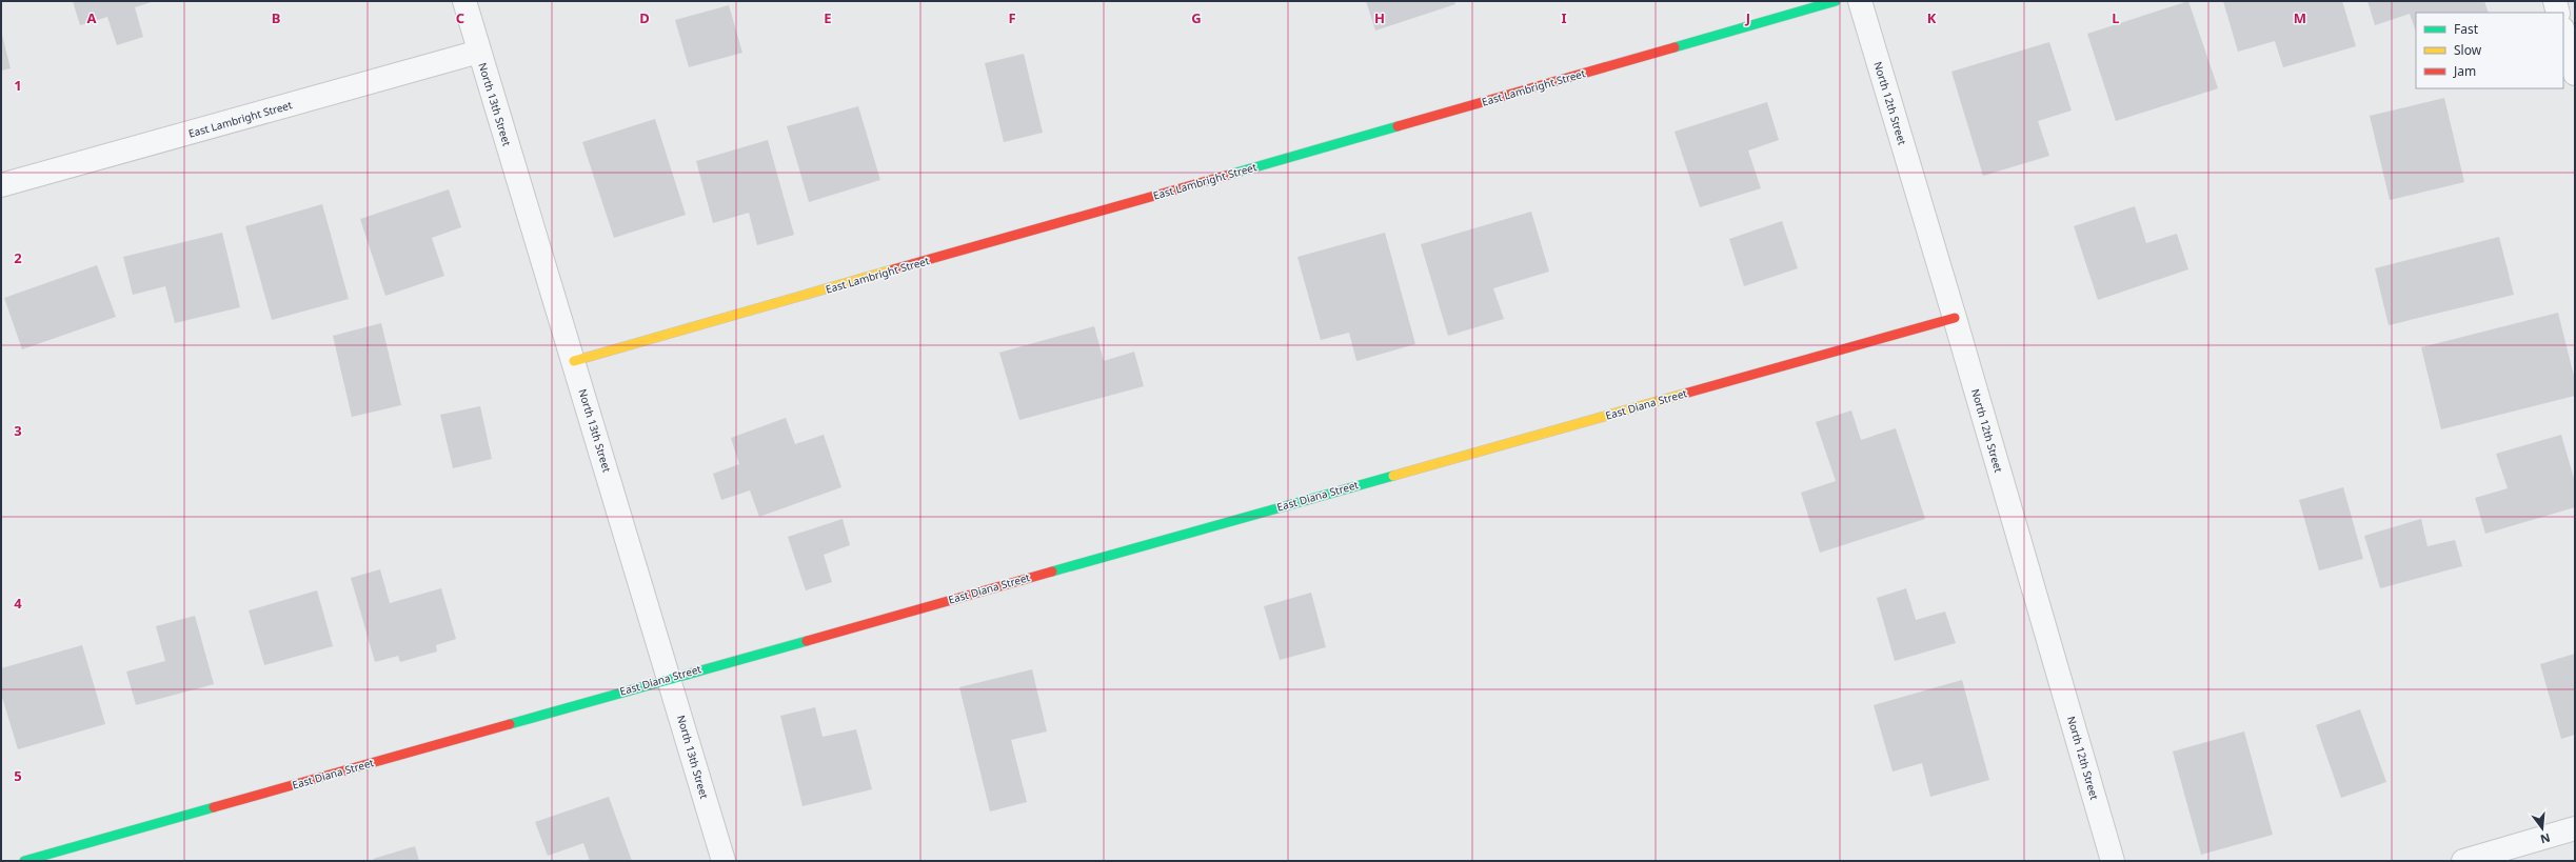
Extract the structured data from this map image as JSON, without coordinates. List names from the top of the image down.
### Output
{
  "streets": {
    "street": [
      "East Lambright Street",
      "North 12th Street",
      "North 13th Street",
      "East Diana Street"
    ]
  },
  "crossings": [
    ["East Lambright Street", "North 13th Street"],
    ["North 12th Street", "East Diana Street"],
    ["North 13th Street", "East Diana Street"]
  ],
  "legend": ["Fast", "Slow", "Jam"],
  "north": "bottom",
  "grid": {
    "columns": [
      "A",
      "B",
      "C",
      "D",
      "E",
      "F",
      "G",
      "H",
      "I",
      "J",
      "K",
      "L",
      "M"
    ],
    "rows": [
      "1",
      "2",
      "3",
      "4",
      "5"
    ]
  }
}
